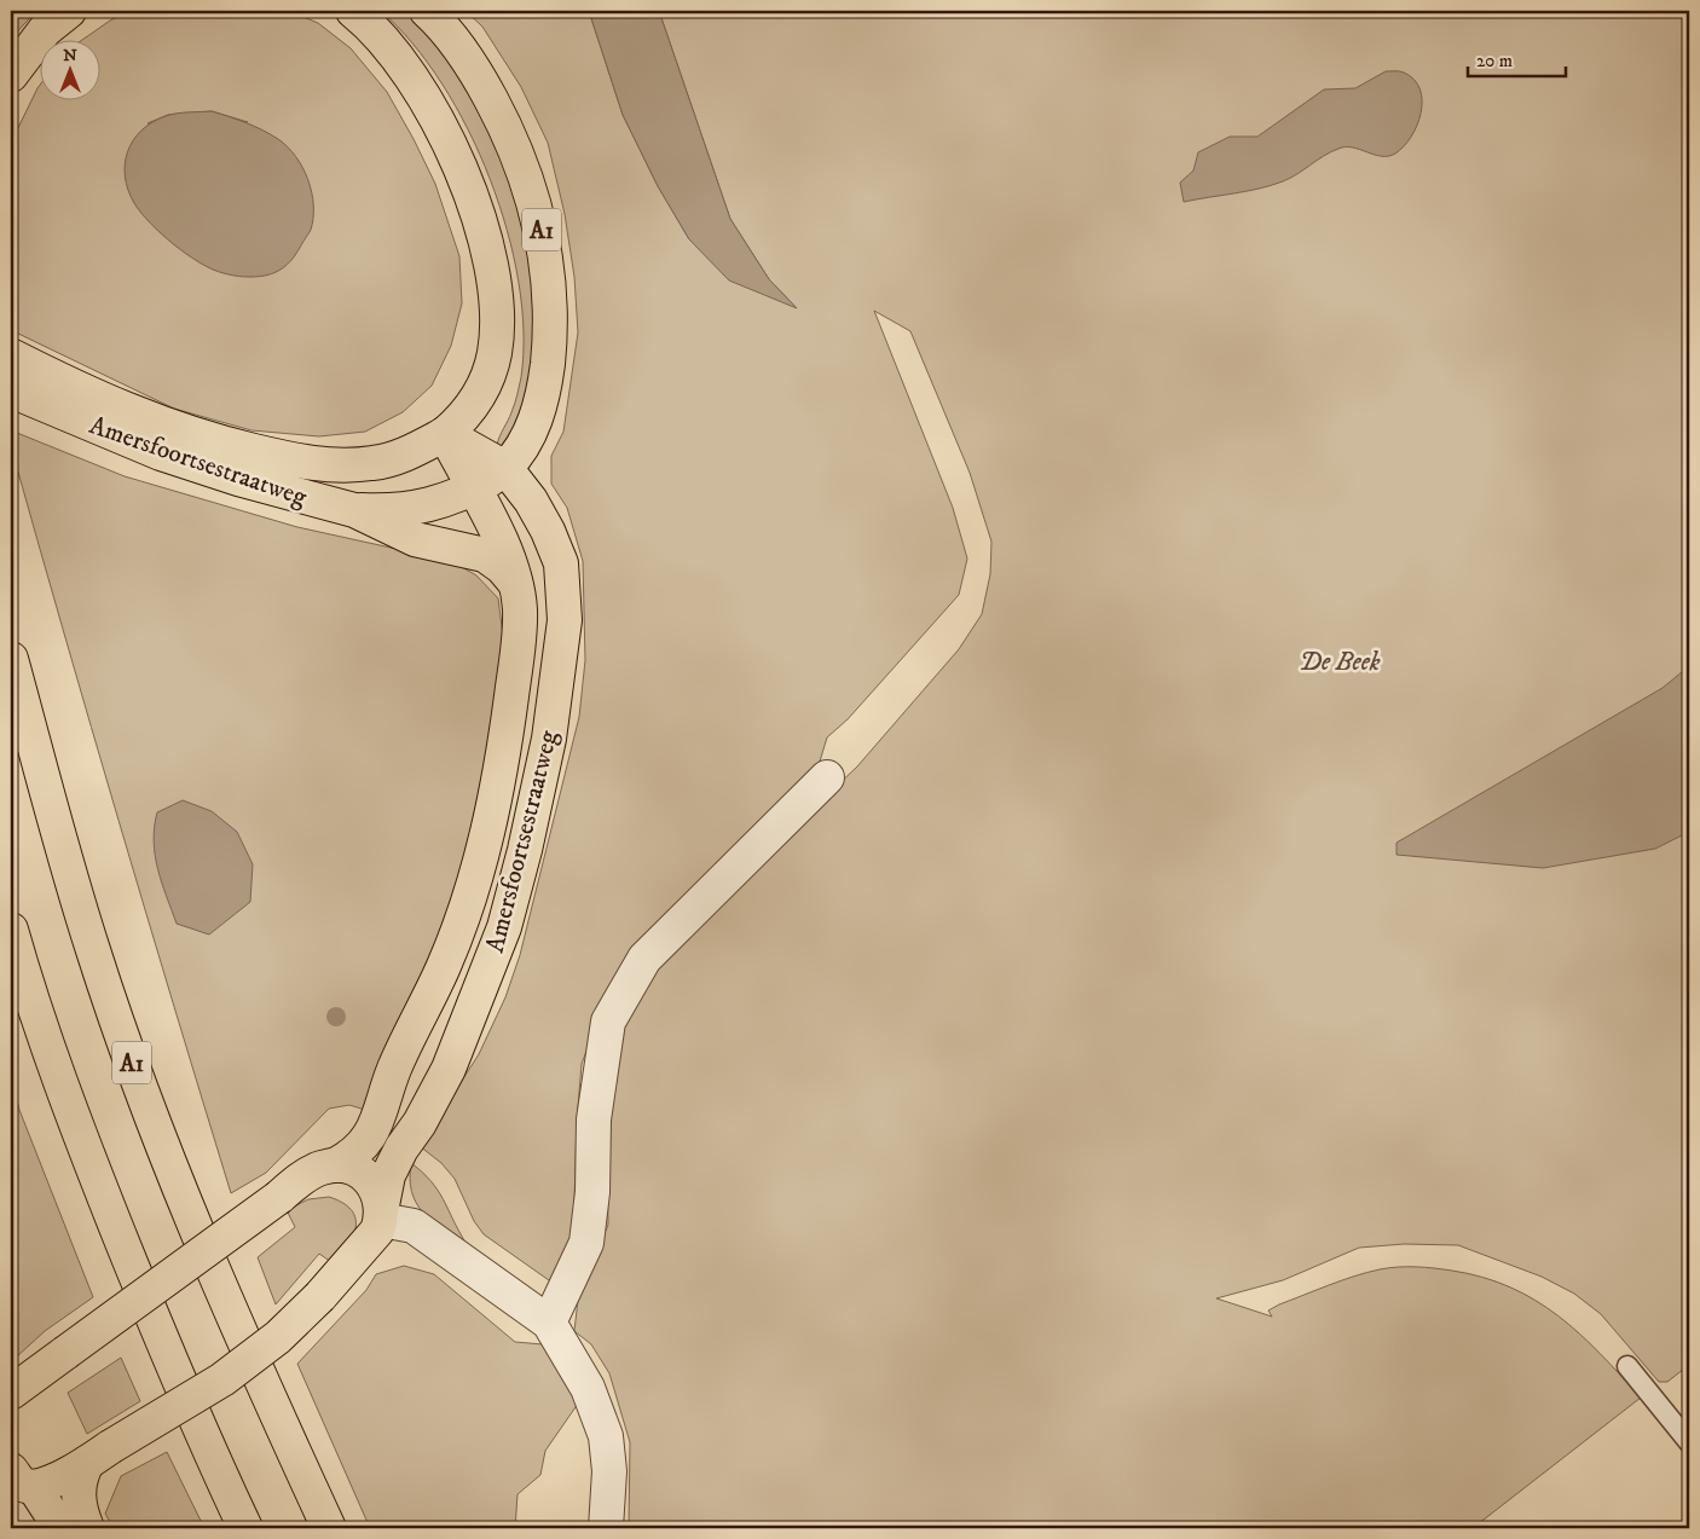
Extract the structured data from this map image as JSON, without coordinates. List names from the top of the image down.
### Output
{
  "streets": {
    "main road": ["A1", "Amersfoortsestraatweg"]
  },
  "crossings": [
    ["A1", "Amersfoortsestraatweg"]
  ],
  "parks": ["De Beek"],
  "scale_bar": "20 m",
  "north": "top"
}
